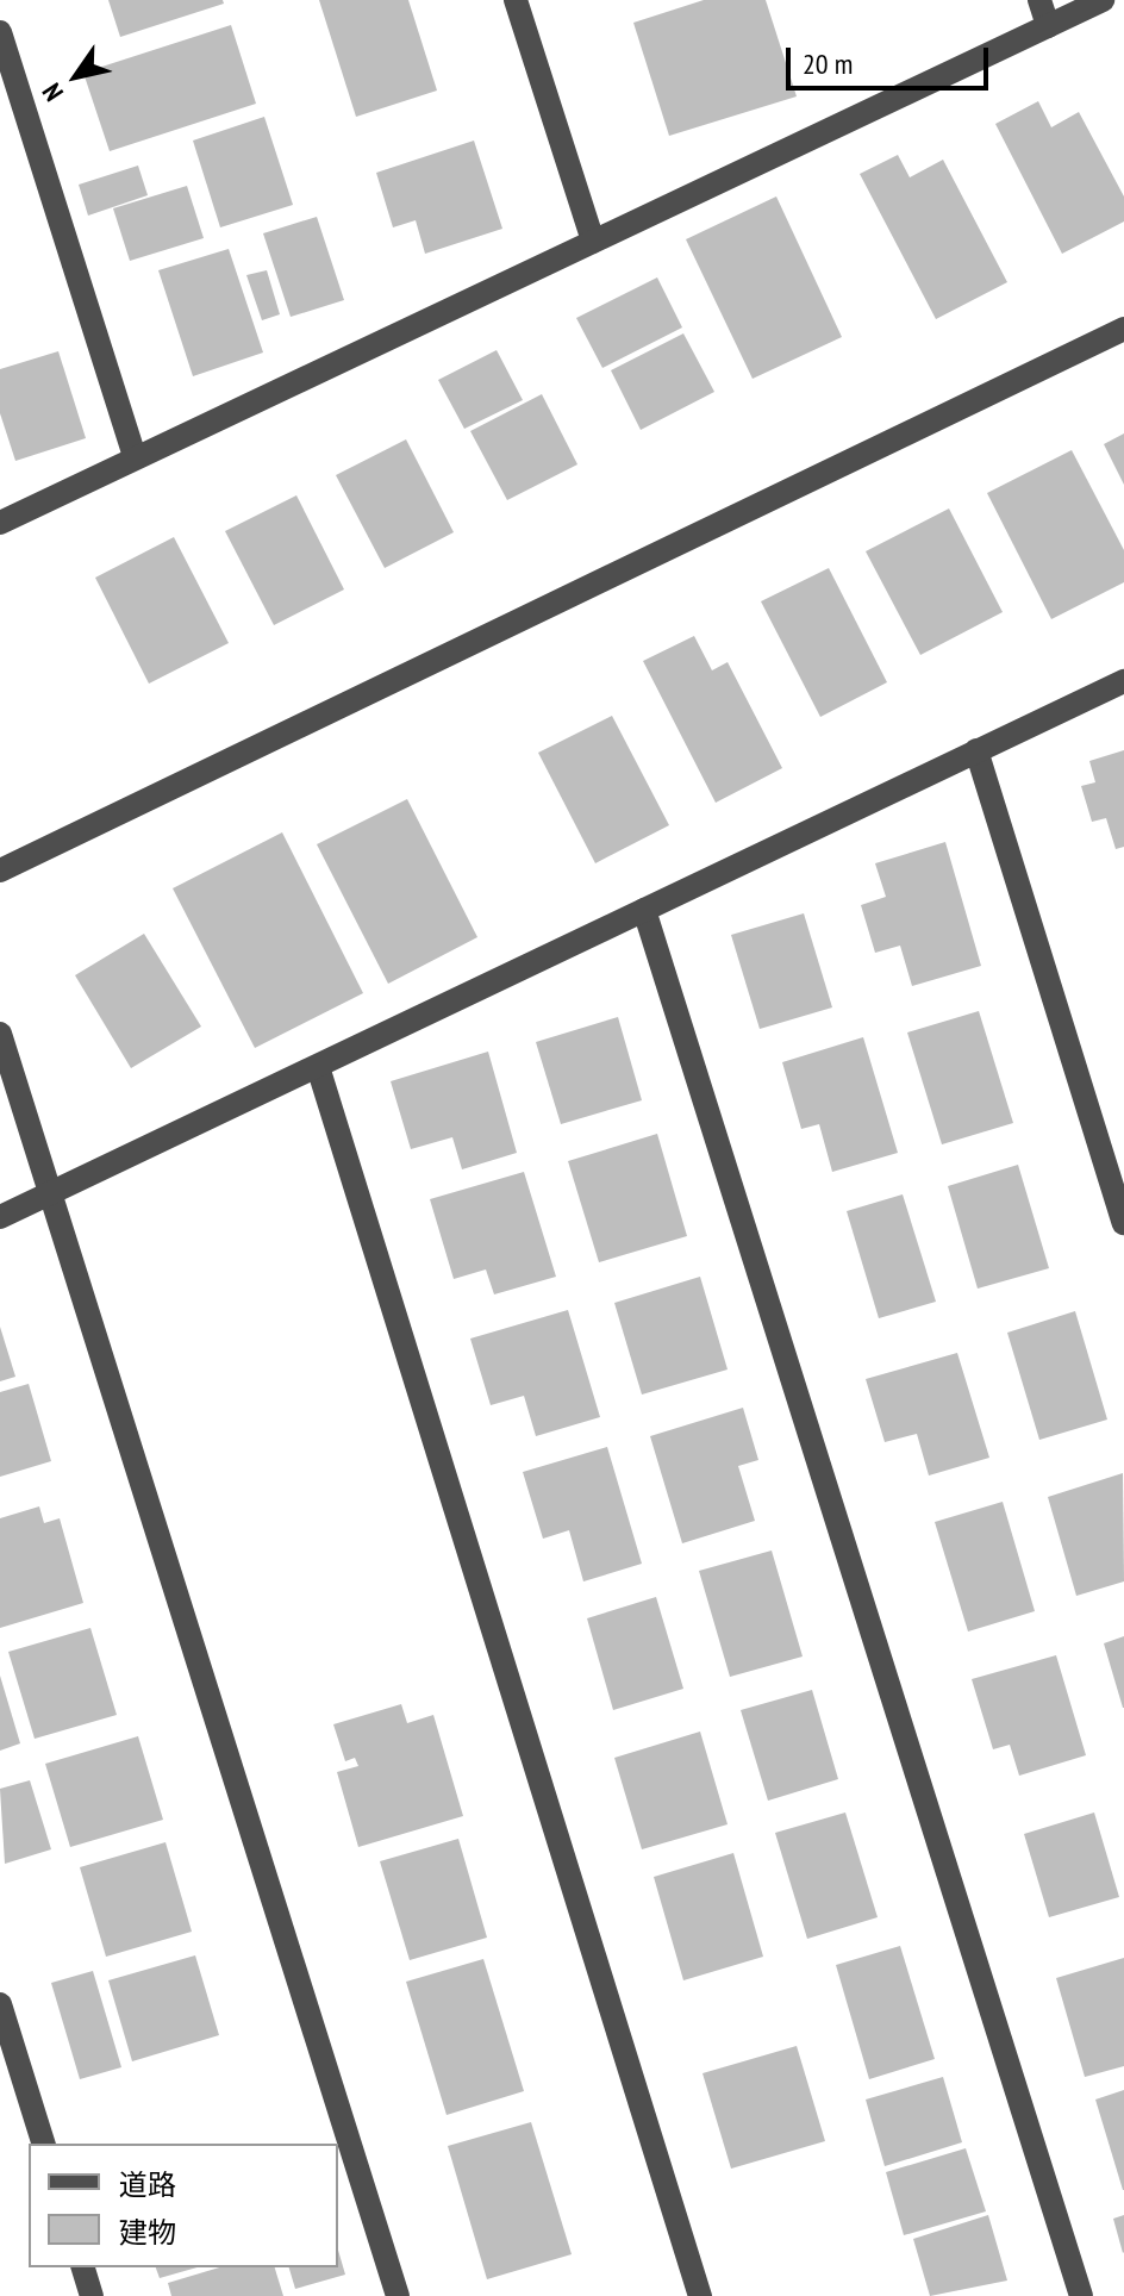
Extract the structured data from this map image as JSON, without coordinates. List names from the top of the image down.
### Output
{
  "legend": ["道路", "建物"],
  "scale_bar": "20 m",
  "north": "bottom left"
}
